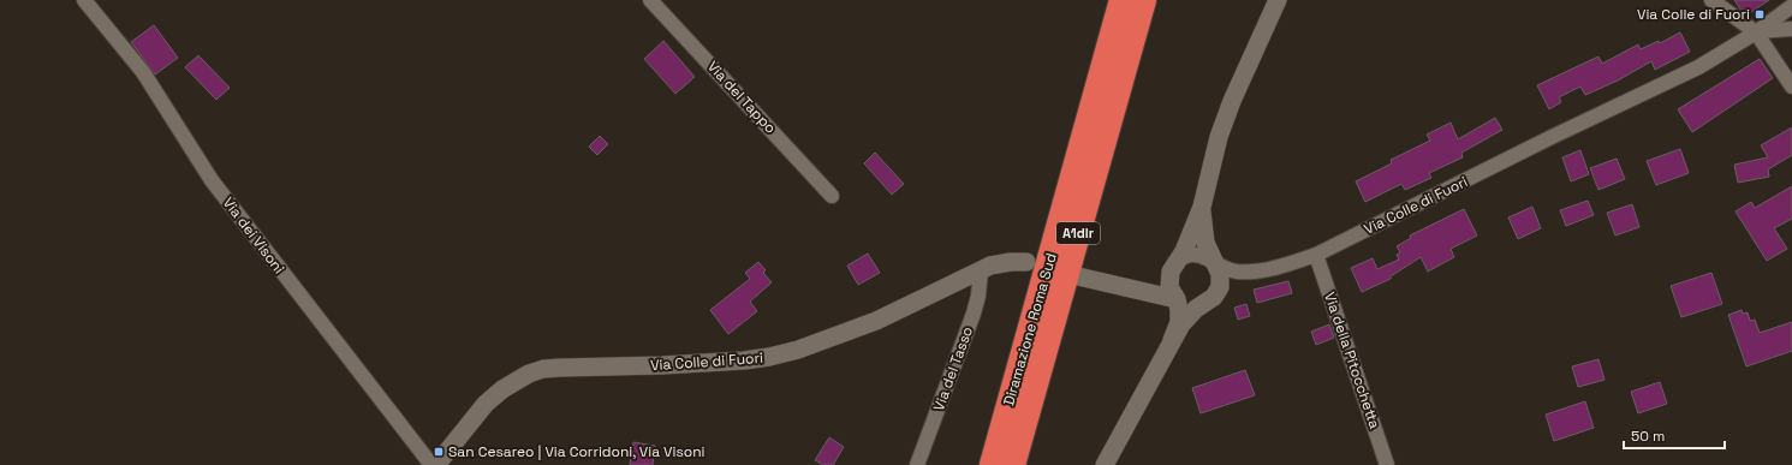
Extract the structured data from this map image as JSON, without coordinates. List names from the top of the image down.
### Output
{
  "streets": {
    "highway": ["A1dir", "Diramazione Roma Sud"],
    "street": [
      "Via del Tappo",
      "Via Colle di Fuori",
      "Via dei Visoni",
      "Via della Pitocchetta",
      "Via del Tasso"
    ]
  },
  "crossings": [
    ["Via Colle di Fuori", "Via della Pitocchetta"],
    ["Via Colle di Fuori", "Via del Tasso"]
  ],
  "places": {
    "transit": ["Via Colle di Fuori", "San Cesareo | Via Corridoni, Via Visoni"]
  },
  "scale_bar": "50 m"
}
